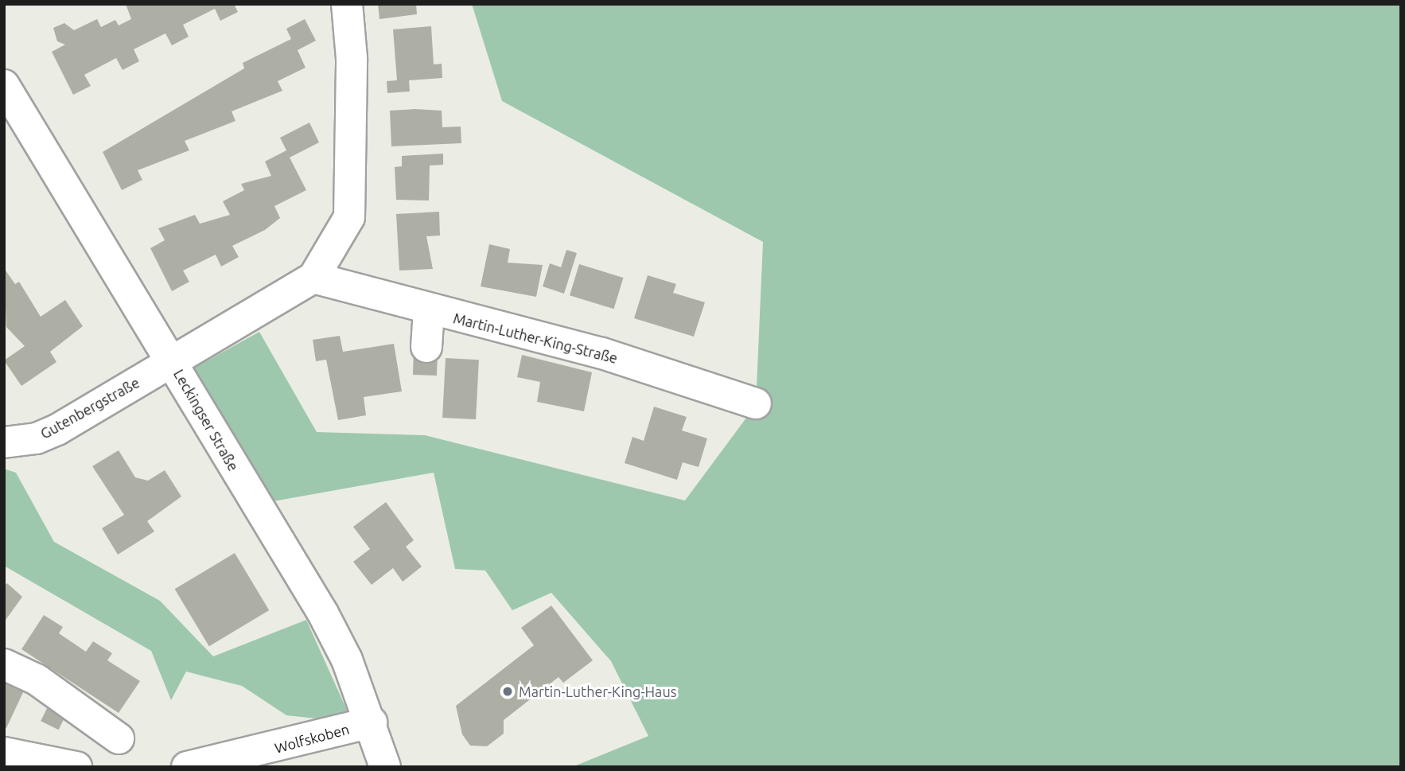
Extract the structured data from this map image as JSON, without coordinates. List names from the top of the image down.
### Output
{
  "streets": {
    "street": [
      "Martin-Luther-King-Straße",
      "Gutenbergstraße",
      "Leckingser Straße",
      "Wolfskoben"
    ]
  },
  "crossings": [
    ["Gutenbergstraße", "Leckingser Straße"],
    ["Leckingser Straße", "Wolfskoben"]
  ],
  "places": ["Martin-Luther-King-Haus"]
}
